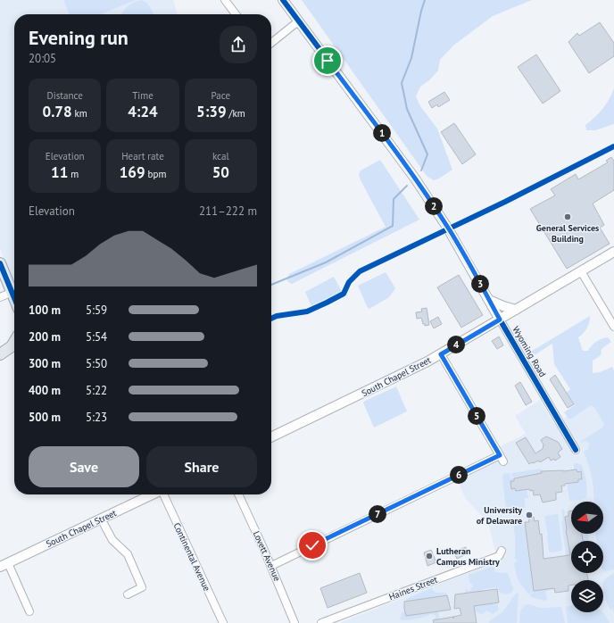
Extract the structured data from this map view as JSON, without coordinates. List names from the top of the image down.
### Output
{
  "streets": {
    "street": [
      "Wyoming Road",
      "South Chapel Street",
      "Lovett Avenue",
      "Continental Avenue",
      "Haines Street"
    ]
  },
  "crossings": [
    ["Wyoming Road", "South Chapel Street"]
  ],
  "places": ["General Services Building", "University of Delaware", "Lutheran Campus Ministry"],
  "north": "left",
  "page": {
    "heading": ["Evening run", "20:05"],
    "stats": [
      ["Distance", "0.78 km"],
      ["Time", "4:24"],
      ["Pace", "5:39 /km"],
      ["Elevation", "11 m"],
      ["Heart rate", "169 bpm"],
      ["kcal", "50"]
    ],
    "pins": [
      "1",
      "2",
      "3",
      "4",
      "5",
      "6",
      "7"
    ],
    "chart": ["Elevation", "211–222 m"],
    "list": [
      {
        "name": "100 m",
        "note": "5:59"
      },
      {
        "name": "200 m",
        "note": "5:54"
      },
      {
        "name": "300 m",
        "note": "5:50"
      },
      {
        "name": "400 m",
        "note": "5:22"
      },
      {
        "name": "500 m",
        "note": "5:23"
      }
    ],
    "buttons": ["Save", "Share"]
  }
}
